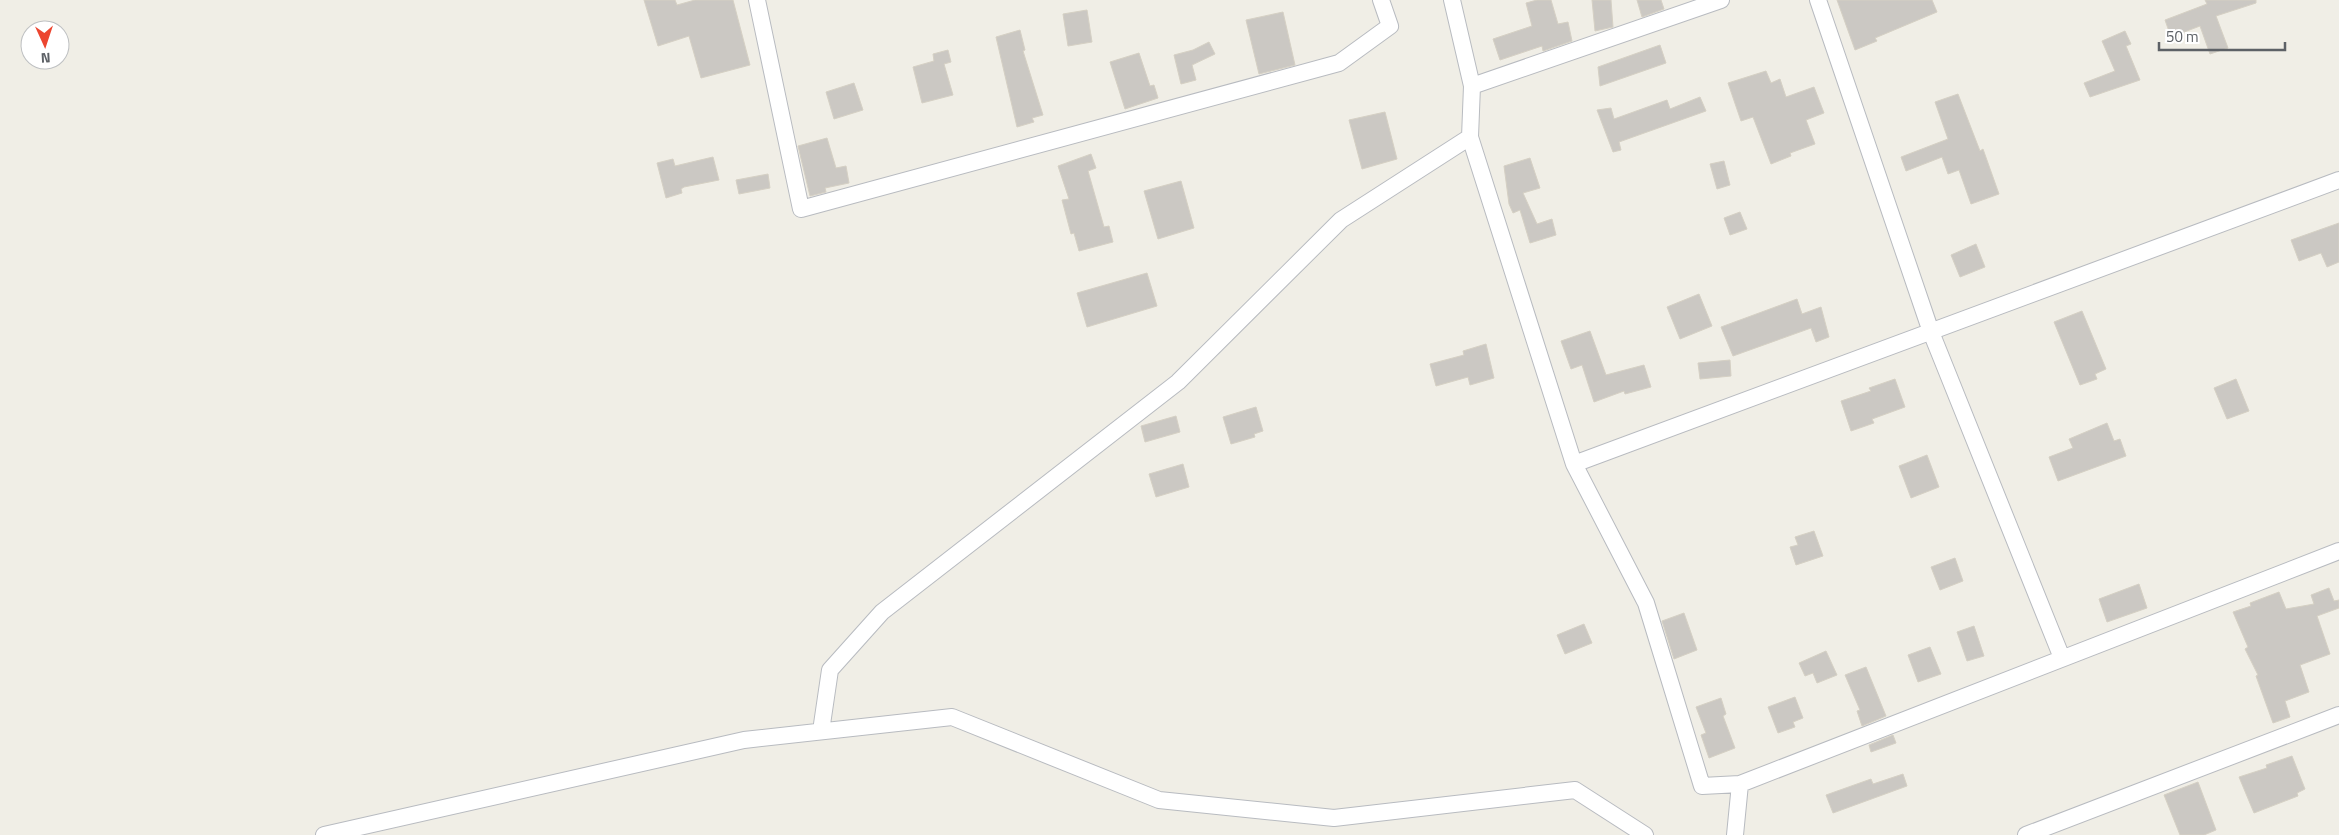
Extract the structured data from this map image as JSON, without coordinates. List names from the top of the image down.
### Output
{
  "scale_bar": "50 m",
  "north": "bottom"
}
